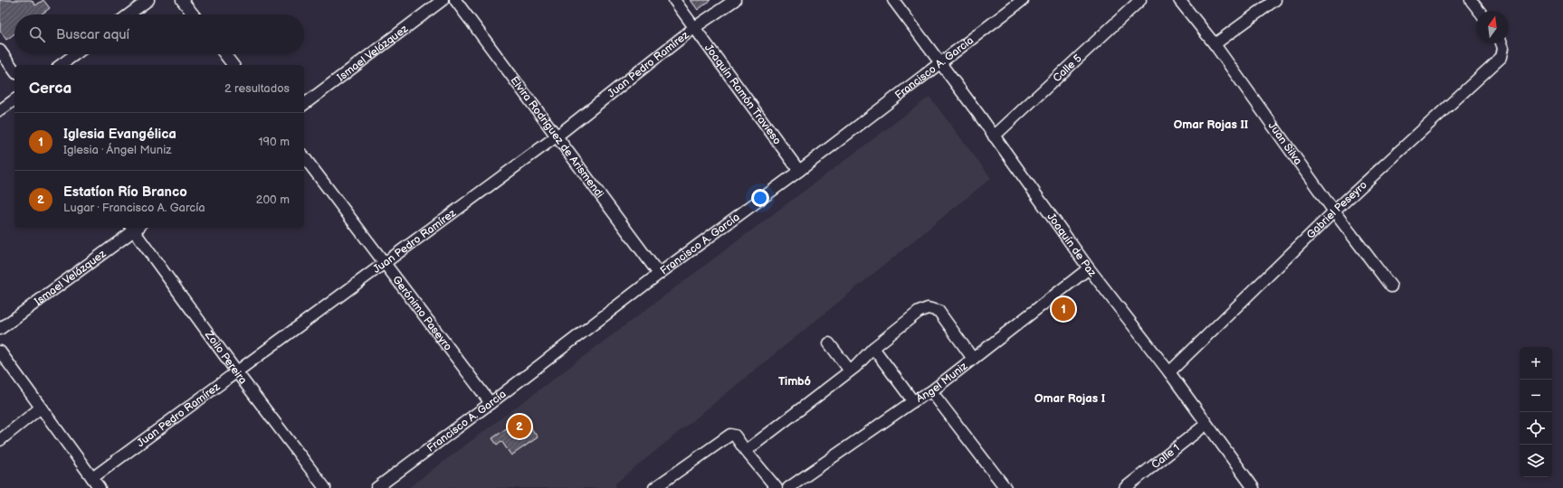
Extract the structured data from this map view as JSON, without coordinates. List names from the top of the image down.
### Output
{
  "streets": {
    "street": [
      "Ismael Velázquez",
      "Juan Pedro Ramírez",
      "Francisco A. García",
      "Calle 5",
      "Joaquín Ramón Travieso",
      "Elvira Rodríguez de Arismendi",
      "Juan Silva",
      "Gabriel Peseyro",
      "Joaquín de Paz",
      "Gerónimo Paseyro",
      "Zoilo Pereira",
      "Ángel Muniz",
      "Calle 1"
    ]
  },
  "crossings": [
    ["Ismael Velázquez", "Zoilo Pereira"],
    ["Juan Pedro Ramírez", "Joaquín Ramón Travieso"],
    ["Juan Pedro Ramírez", "Elvira Rodríguez de Arismendi"],
    ["Juan Pedro Ramírez", "Gerónimo Paseyro"],
    ["Juan Pedro Ramírez", "Zoilo Pereira"],
    ["Francisco A. García", "Joaquín Ramón Travieso"],
    ["Francisco A. García", "Elvira Rodríguez de Arismendi"],
    ["Francisco A. García", "Joaquín de Paz"],
    ["Francisco A. García", "Gerónimo Paseyro"],
    ["Calle 5", "Joaquín de Paz"],
    ["Juan Silva", "Gabriel Peseyro"],
    ["Gabriel Peseyro", "Joaquín de Paz"],
    ["Joaquín de Paz", "Ángel Muniz"],
    ["Joaquín de Paz", "Calle 1"]
  ],
  "districts": ["Omar Rojas II", "Timbó", "Omar Rojas I"],
  "north": "top",
  "page": {
    "search": "Buscar aquí",
    "heading": ["Cerca", "2 resultados"],
    "list": [
      {
        "mark": "1",
        "name": "Iglesia Evangélica",
        "note": "Iglesia · Ángel Muniz",
        "value": "190 m"
      },
      {
        "mark": "2",
        "name": "Estatíon Río Branco",
        "note": "Lugar · Francisco A. García",
        "value": "200 m"
      }
    ],
    "pins": ["1", "2"],
    "map_buttons": ["+", "−"]
  }
}
